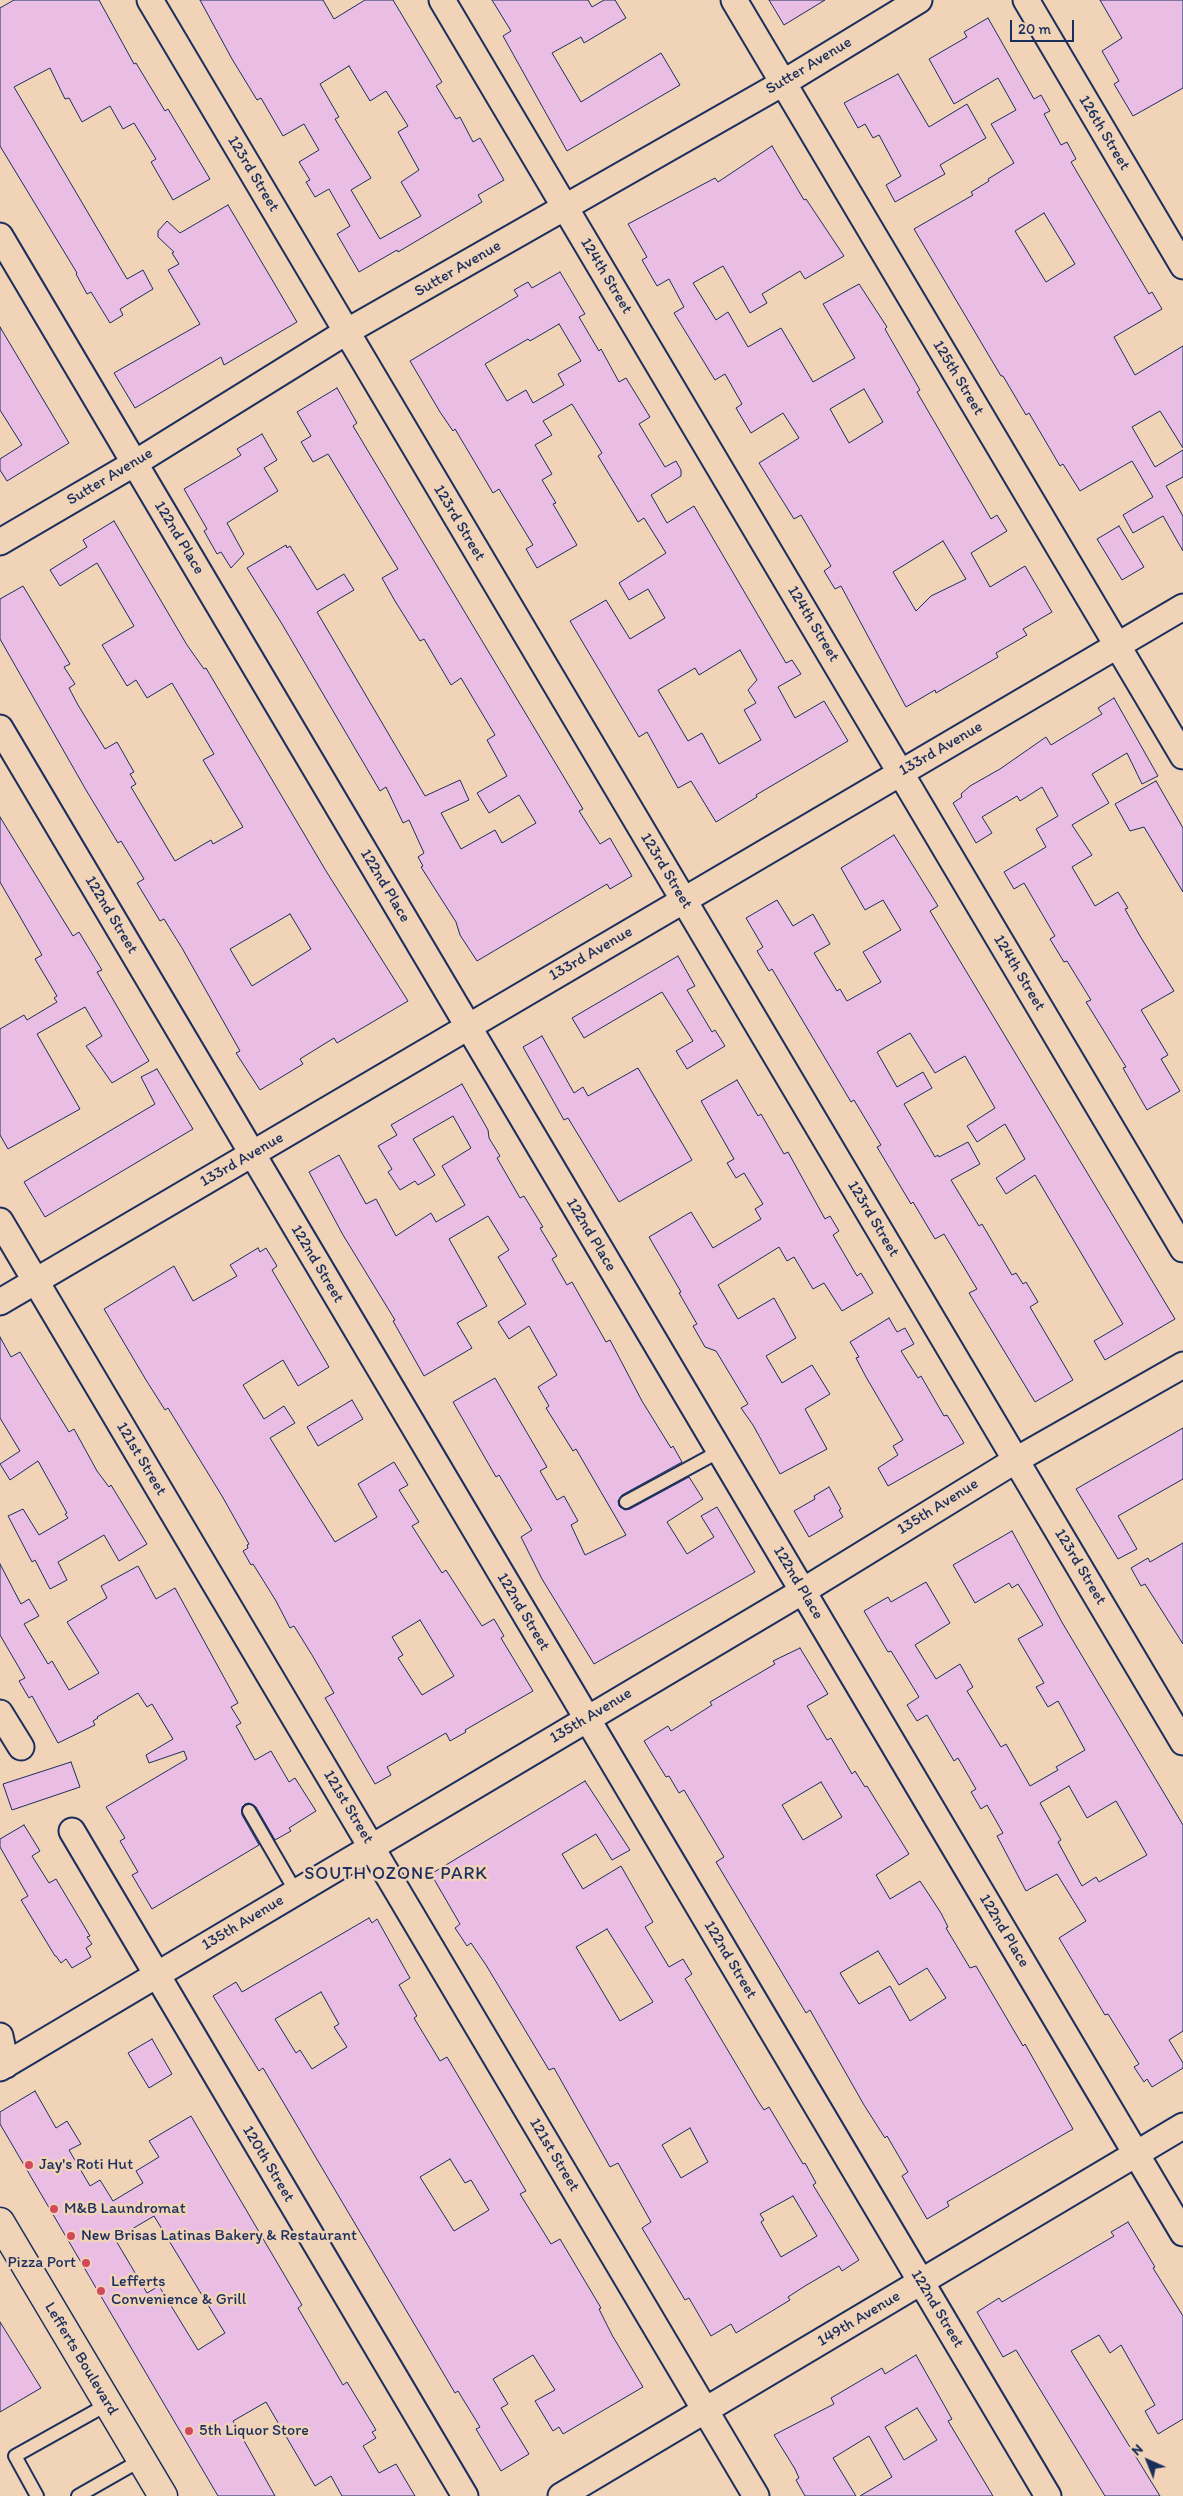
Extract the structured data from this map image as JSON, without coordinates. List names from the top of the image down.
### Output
{
  "streets": {
    "main road": ["Lefferts Boulevard"],
    "street": [
      "Sutter Avenue",
      "126th Street",
      "123rd Street",
      "124th Street",
      "125th Street",
      "122nd Place",
      "133rd Avenue",
      "122nd Street",
      "121st Street",
      "135th Avenue",
      "120th Street",
      "149th Avenue"
    ]
  },
  "crossings": [
    ["Sutter Avenue", "123rd Street"],
    ["Sutter Avenue", "124th Street"],
    ["Sutter Avenue", "125th Street"],
    ["Sutter Avenue", "122nd Place"],
    ["123rd Street", "133rd Avenue"],
    ["123rd Street", "135th Avenue"],
    ["124th Street", "133rd Avenue"],
    ["125th Street", "133rd Avenue"],
    ["122nd Place", "133rd Avenue"],
    ["122nd Place", "135th Avenue"],
    ["122nd Place", "149th Avenue"],
    ["133rd Avenue", "122nd Street"],
    ["133rd Avenue", "121st Street"],
    ["122nd Street", "135th Avenue"],
    ["122nd Street", "149th Avenue"],
    ["121st Street", "135th Avenue"],
    ["121st Street", "149th Avenue"],
    ["135th Avenue", "120th Street"]
  ],
  "districts": ["SOUTH OZONE PARK"],
  "places": [
    "Jay's Roti Hut",
    "M&B Laundromat",
    "New Brisas Latinas Bakery & Restaurant",
    "Pizza Port",
    "Lefferts Convenience & Grill",
    "5th Liquor Store"
  ],
  "scale_bar": "20 m",
  "north": "top left"
}
